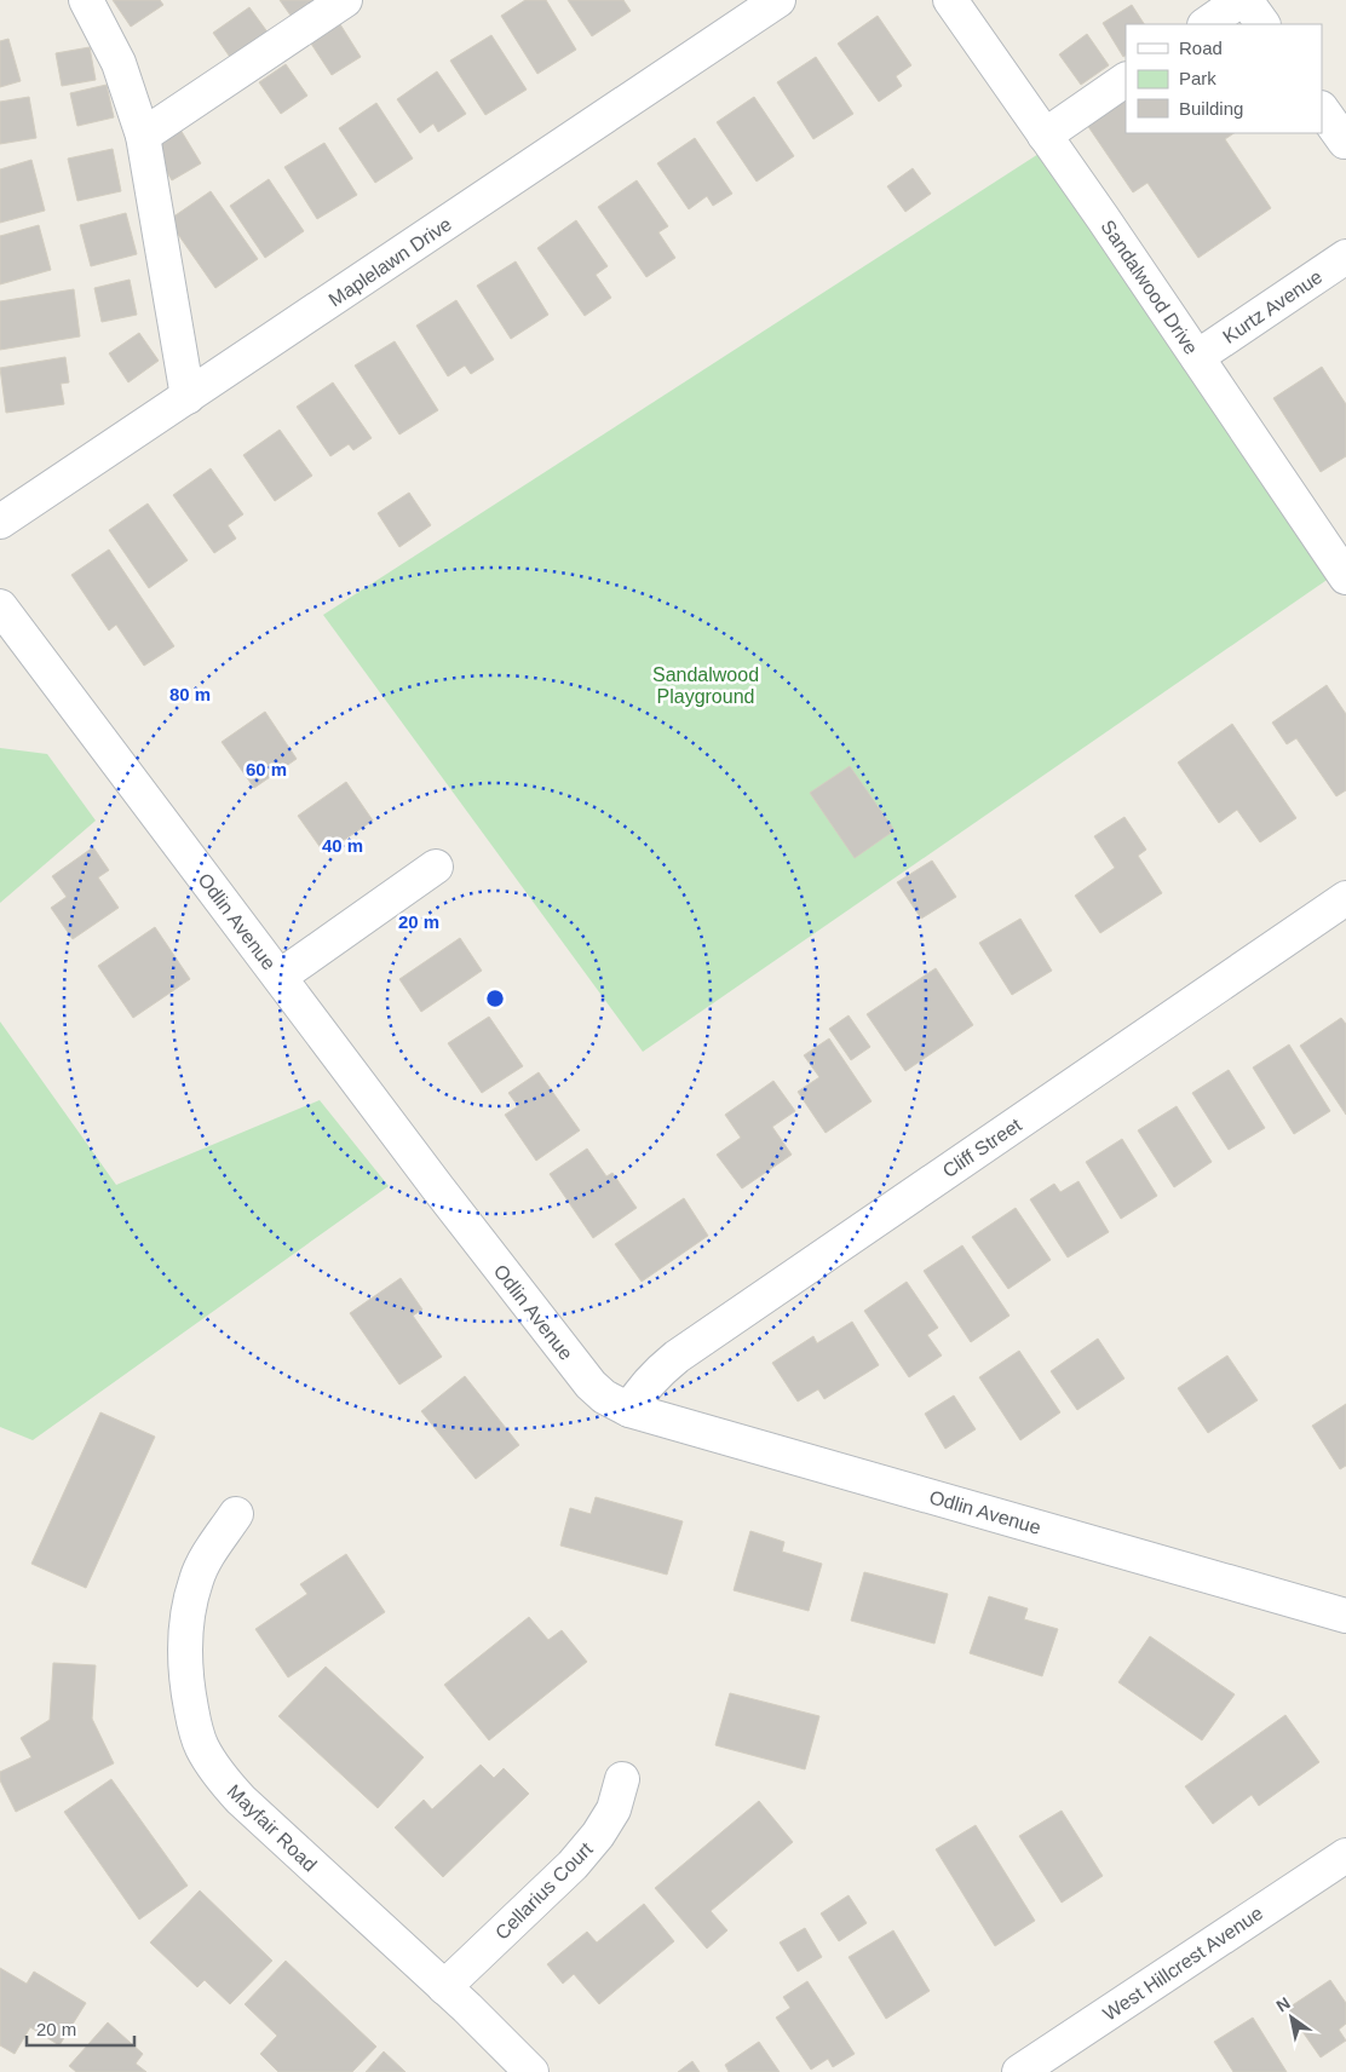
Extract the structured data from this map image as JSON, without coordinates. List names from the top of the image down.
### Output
{
  "streets": {
    "street": [
      "Maplelawn Drive",
      "Sandalwood Drive",
      "Kurtz Avenue",
      "Odlin Avenue",
      "Cliff Street",
      "Mayfair Road",
      "Cellarius Court",
      "West Hillcrest Avenue"
    ]
  },
  "crossings": [
    ["Sandalwood Drive", "Kurtz Avenue"],
    ["Odlin Avenue", "Cliff Street"],
    ["Mayfair Road", "Cellarius Court"]
  ],
  "parks": ["Sandalwood Playground"],
  "legend": ["Road", "Park", "Building"],
  "scale_bar": "20 m",
  "north": "top left",
  "rings": [
    "80 m",
    "60 m",
    "40 m",
    "20 m"
  ]
}
